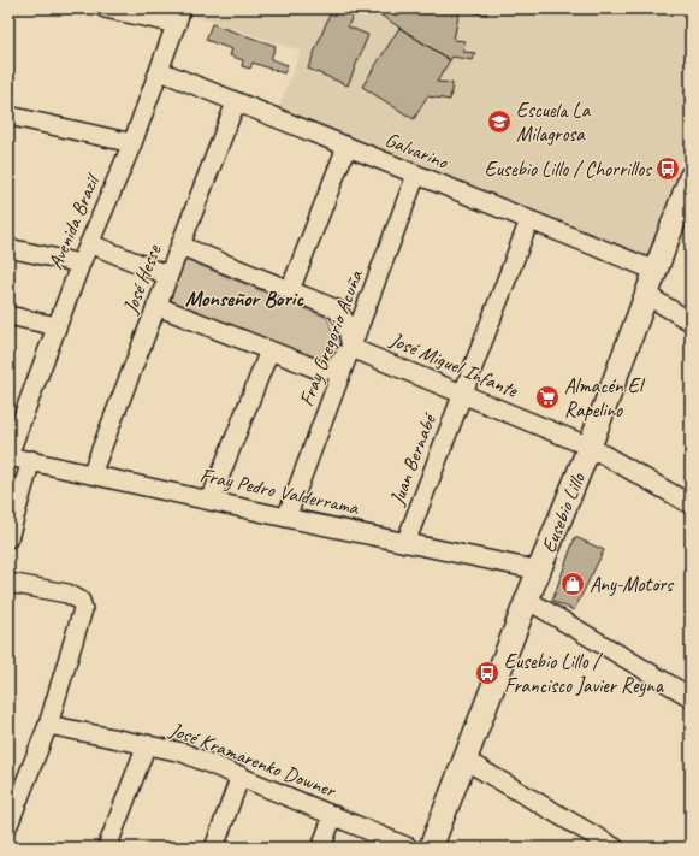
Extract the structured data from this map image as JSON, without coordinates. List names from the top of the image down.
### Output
{
  "streets": {
    "street": [
      "Galvarino",
      "Avenida Brazil",
      "José Hesse",
      "Fray Gregorio Acuña",
      "José Miguel Infante",
      "Juan Bernabé",
      "Fray Pedro Valderrama",
      "Eusebio Lillo",
      "José Kramarenko Downer"
    ]
  },
  "crossings": [
    ["Galvarino", "Avenida Brazil"],
    ["Galvarino", "José Hesse"],
    ["Galvarino", "Fray Gregorio Acuña"],
    ["Galvarino", "Juan Bernabé"],
    ["Galvarino", "Eusebio Lillo"],
    ["Avenida Brazil", "Fray Pedro Valderrama"],
    ["José Hesse", "Fray Pedro Valderrama"],
    ["Fray Gregorio Acuña", "José Miguel Infante"],
    ["Fray Gregorio Acuña", "Fray Pedro Valderrama"],
    ["José Miguel Infante", "Juan Bernabé"],
    ["José Miguel Infante", "Eusebio Lillo"],
    ["Juan Bernabé", "Fray Pedro Valderrama"],
    ["Fray Pedro Valderrama", "Eusebio Lillo"]
  ],
  "districts": ["Monseñor Boric"],
  "places": {
    "school or university": ["Escuela La Milagrosa"],
    "bus stop": ["Eusebio Lillo / Chorrillos", "Eusebio Lillo / Francisco Javier Reyna"],
    "supermarket": ["Almacén El Rapelino"],
    "shop": ["Any-Motors"]
  }
}
